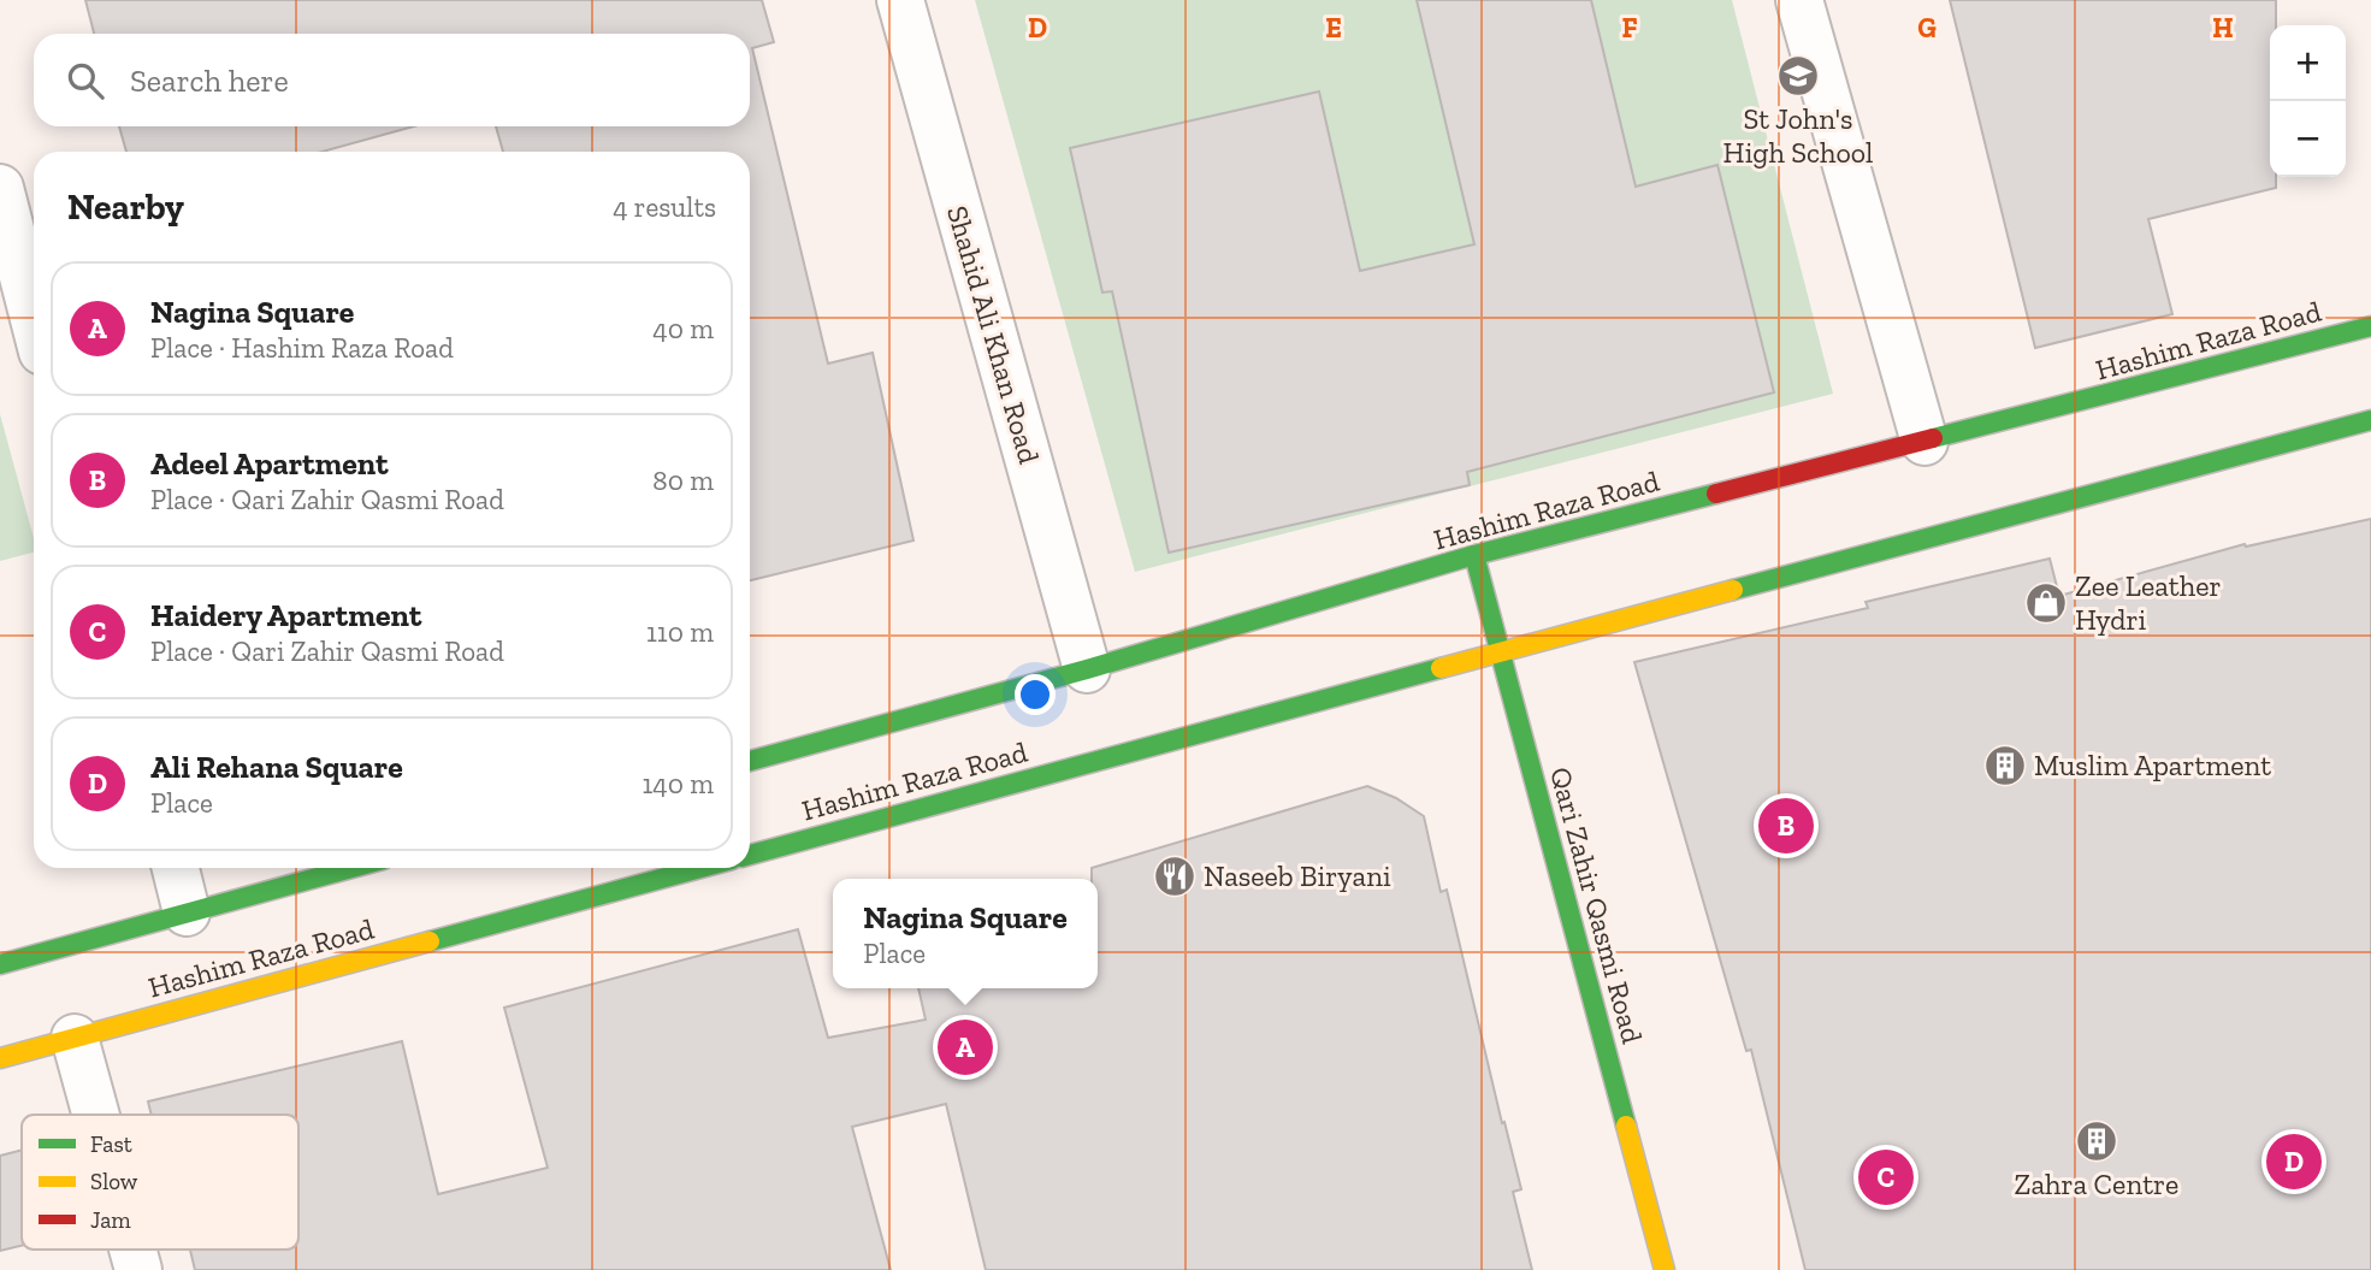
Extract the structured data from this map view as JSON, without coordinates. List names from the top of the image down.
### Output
{
  "streets": {
    "street": ["Shahid Ali Khan Road", "Hashim Raza Road", "Qari Zahir Qasmi Road"]
  },
  "crossings": [
    ["Shahid Ali Khan Road", "Hashim Raza Road"],
    ["Hashim Raza Road", "Qari Zahir Qasmi Road"]
  ],
  "places": {
    "school or university": ["St John's High School"],
    "shop": ["Zee Leather Hydri"],
    "building": ["Muslim Apartment", "Zahra Centre"],
    "restaurant": ["Naseeb Biryani"]
  },
  "legend": ["Fast", "Slow", "Jam"],
  "page": {
    "map_buttons": ["+", "−"],
    "search": "Search here",
    "heading": ["Nearby", "4 results"],
    "list": [
      {
        "mark": "A",
        "name": "Nagina Square",
        "note": "Place · Hashim Raza Road",
        "value": "40 m"
      },
      {
        "mark": "B",
        "name": "Adeel Apartment",
        "note": "Place · Qari Zahir Qasmi Road",
        "value": "80 m"
      },
      {
        "mark": "C",
        "name": "Haidery Apartment",
        "note": "Place · Qari Zahir Qasmi Road",
        "value": "110 m"
      },
      {
        "mark": "D",
        "name": "Ali Rehana Square",
        "note": "Place",
        "value": "140 m"
      }
    ],
    "pins": [
      "B",
      "A",
      "D",
      "C"
    ],
    "popup": ["Nagina Square", "Place"]
  },
  "grid": {
    "columns": [
      "D",
      "E",
      "F",
      "G",
      "H"
    ]
  }
}
